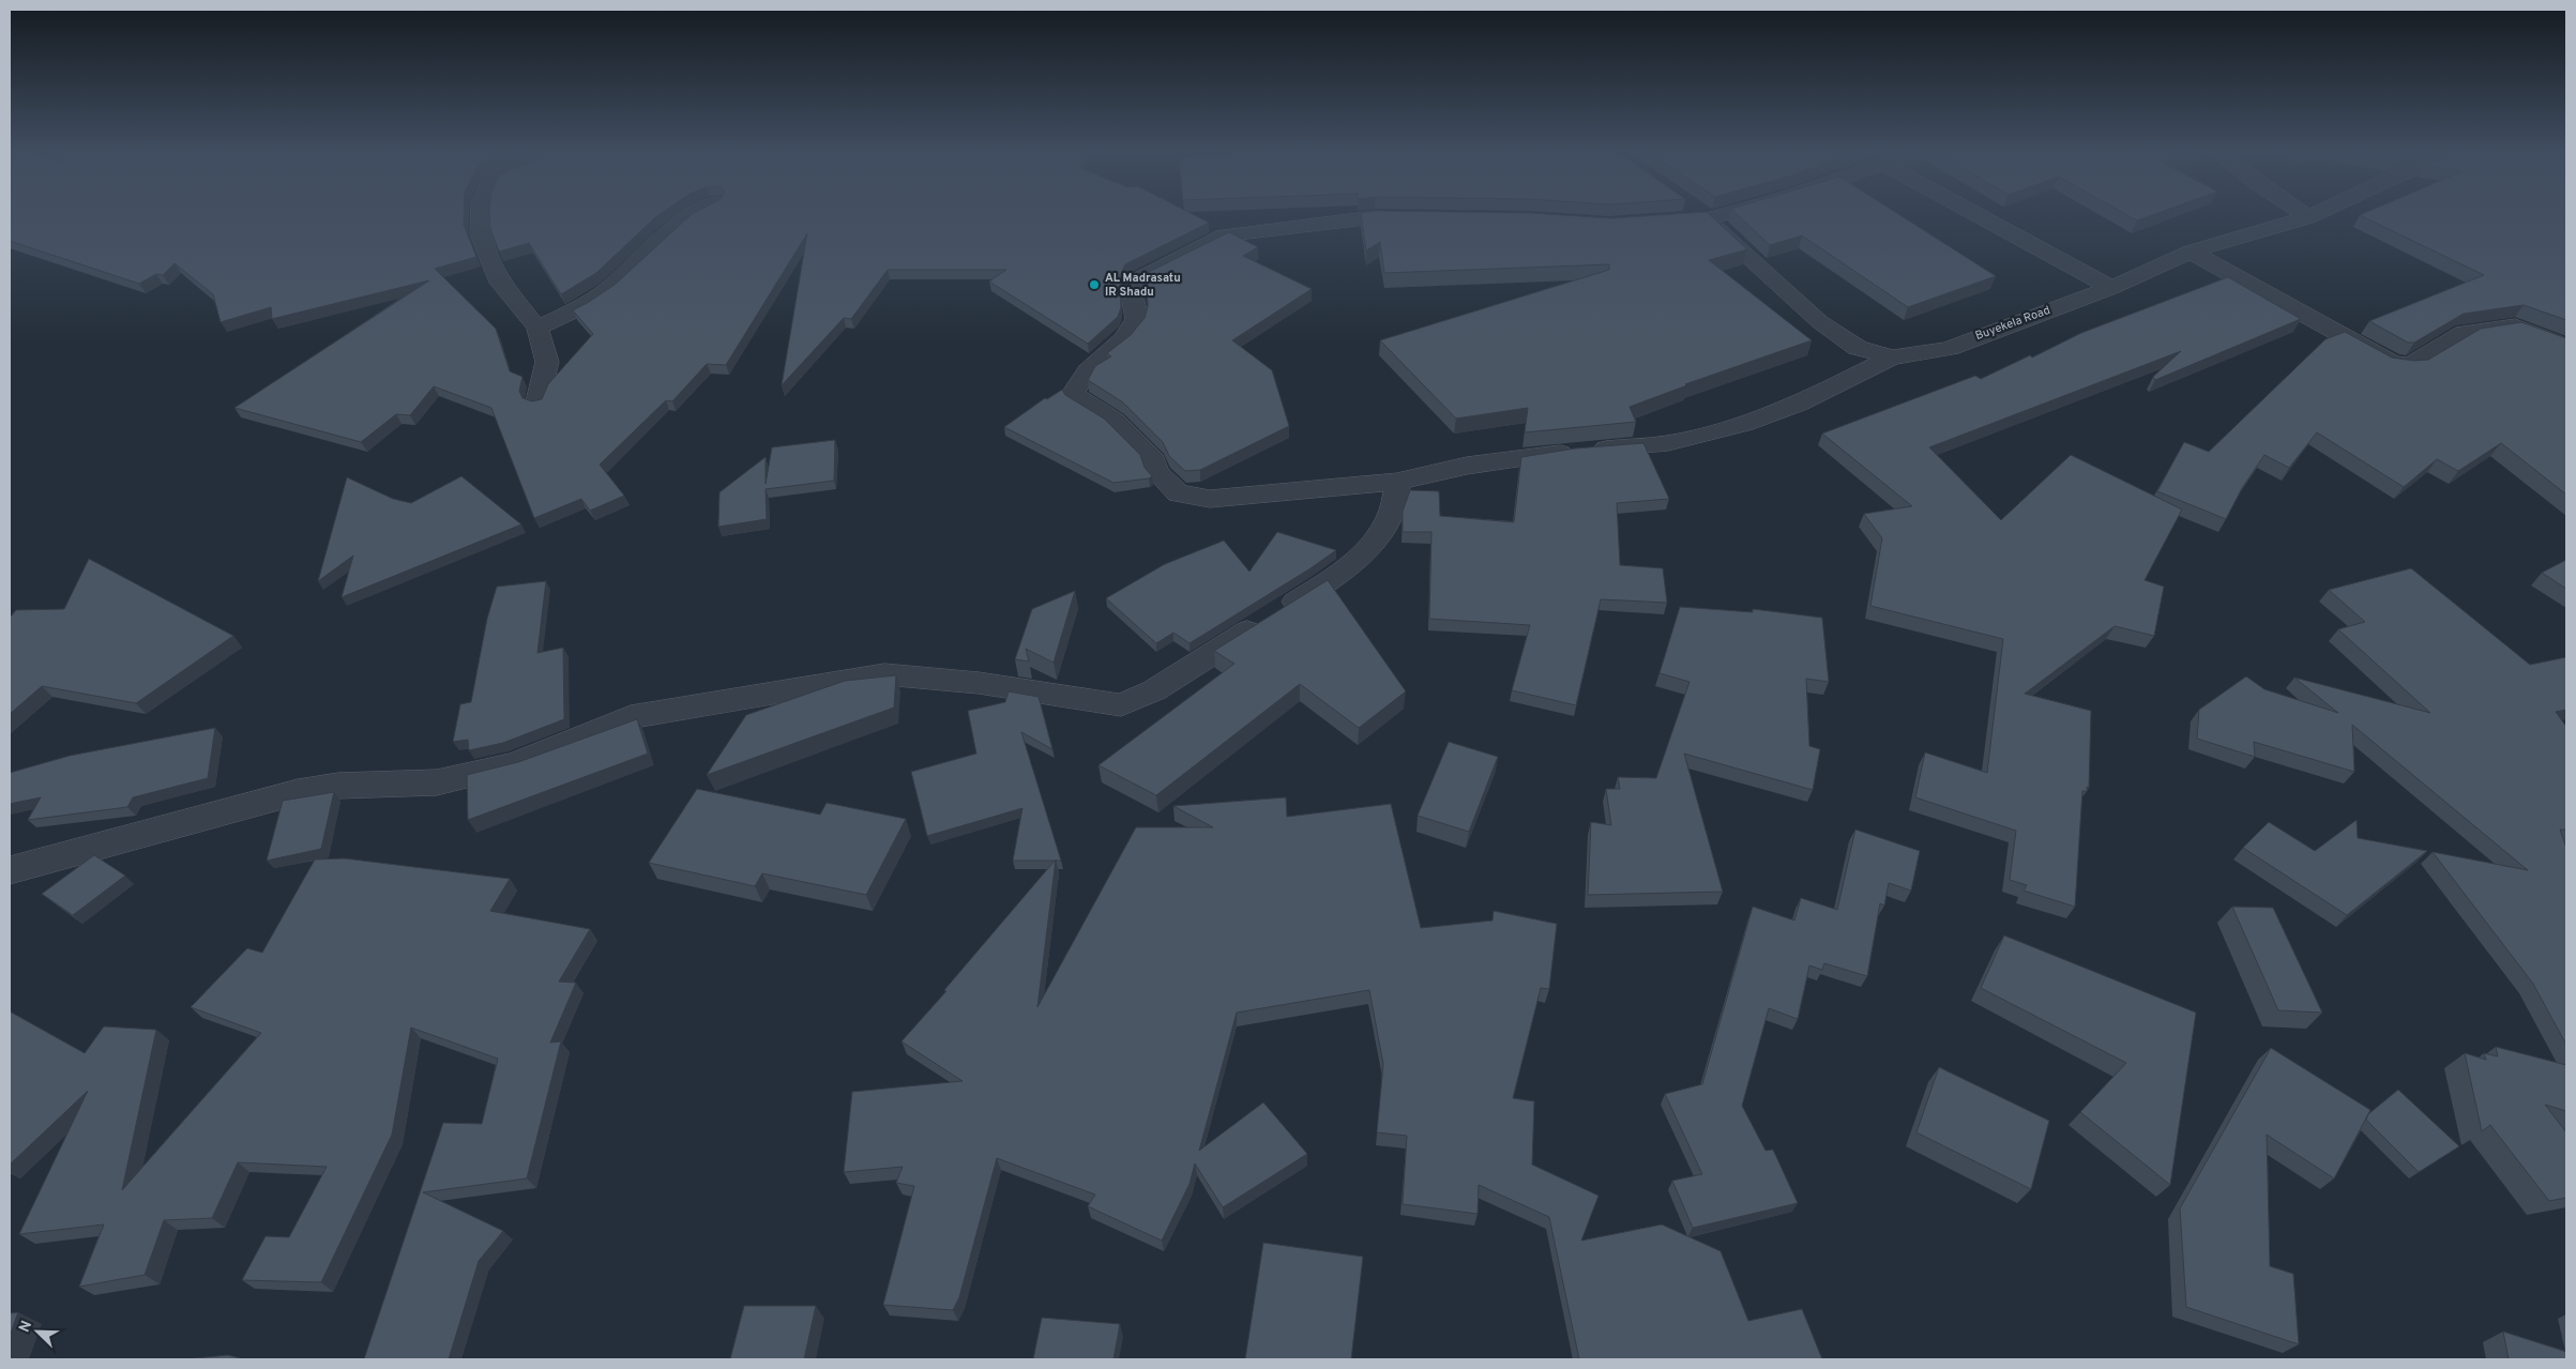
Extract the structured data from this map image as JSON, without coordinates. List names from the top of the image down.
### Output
{
  "streets": {
    "street": ["Buyekela Road"]
  },
  "places": ["AL Madrasatu IR Shadu"],
  "north": "top left"
}
